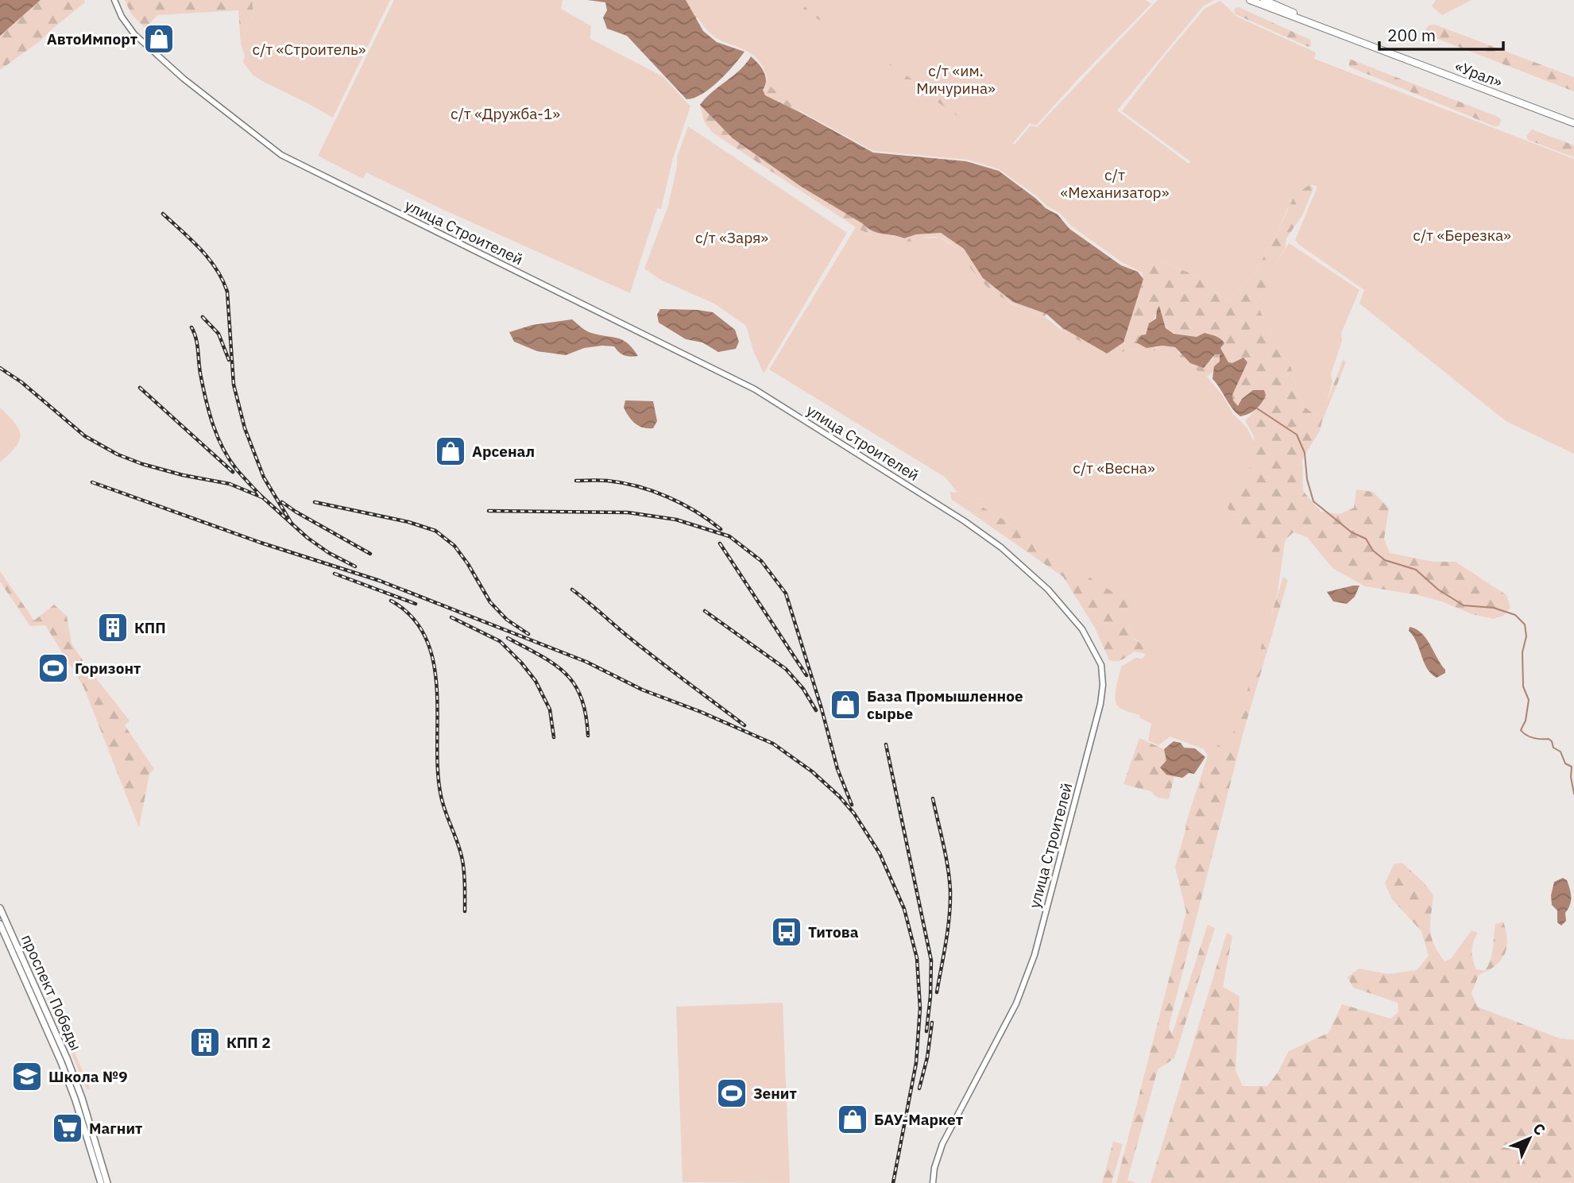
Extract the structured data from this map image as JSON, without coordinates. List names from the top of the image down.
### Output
{
  "streets": {
    "highway": ["«Урал»"],
    "main road": ["улица Строителей", "проспект Победы"]
  },
  "parks": [
    "с/т «Строитель»",
    "с/т «им. Мичурина»",
    "с/т «Дружба-1»",
    "с/т «Механизатор»",
    "с/т «Березка»",
    "с/т «Заря»",
    "с/т «Весна»"
  ],
  "places": {
    "shop": [
      "АвтоИмпорт",
      "Арсенал",
      "База Промышленное сырье",
      "БАУ-Маркет"
    ],
    "building": ["КПП", "КПП 2"],
    "sports": ["Горизонт", "Зенит"],
    "bus stop": ["Титова"],
    "school or university": ["Школа №9"],
    "supermarket": ["Магнит"]
  },
  "scale_bar": "200 m",
  "north": "top right"
}
